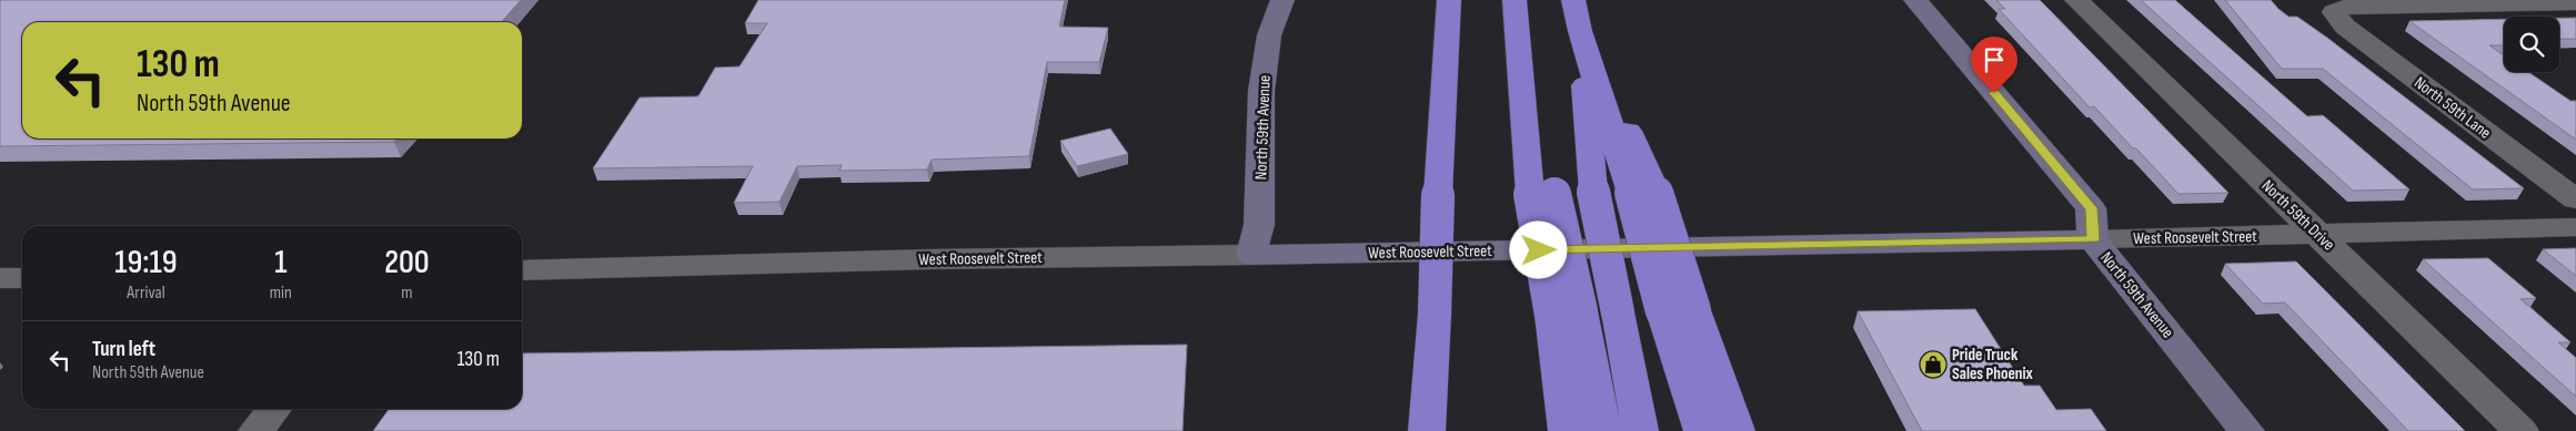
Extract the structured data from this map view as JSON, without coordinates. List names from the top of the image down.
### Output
{
  "streets": {
    "main road": ["North 59th Avenue", "West Roosevelt Street"],
    "street": ["North 59th Lane", "North 59th Drive"]
  },
  "crossings": [
    ["North 59th Avenue", "West Roosevelt Street"],
    ["North 59th Drive", "West Roosevelt Street"]
  ],
  "places": {
    "shop": ["Pride Truck Sales Phoenix"]
  },
  "page": {
    "turn": ["130 m", "North 59th Avenue"],
    "eta": [
      "19:19",
      "Arrival",
      "1",
      "min",
      "200",
      "m"
    ],
    "list": [
      {
        "name": "Turn left",
        "note": "North 59th Avenue",
        "value": "130 m"
      }
    ]
  }
}
